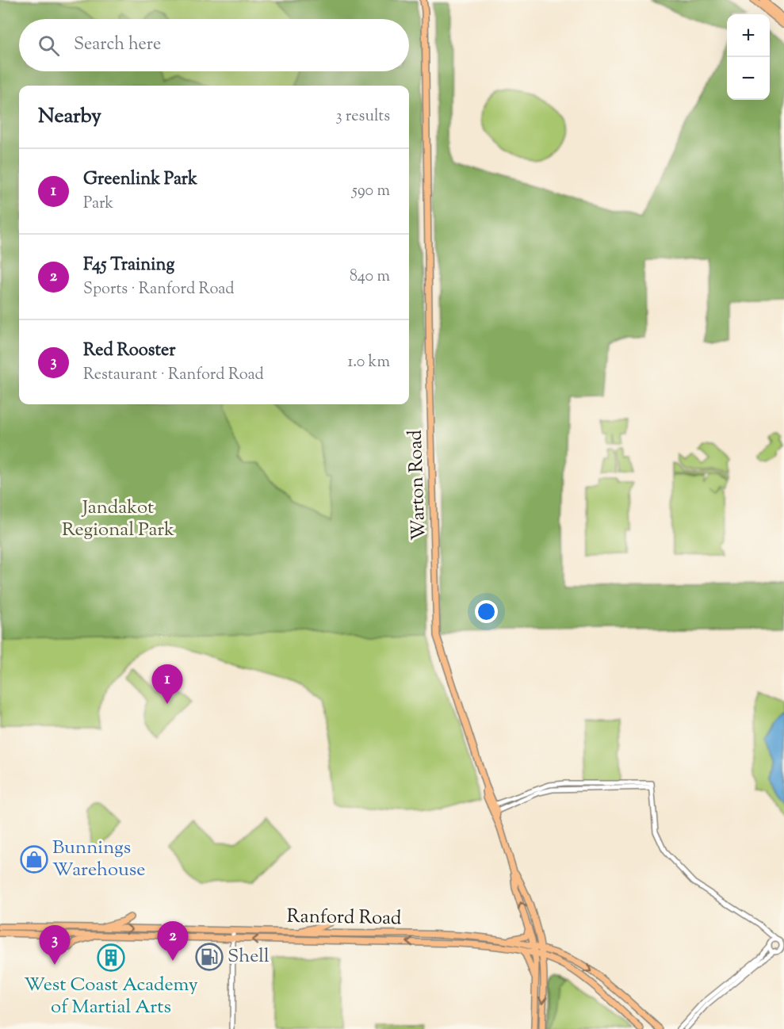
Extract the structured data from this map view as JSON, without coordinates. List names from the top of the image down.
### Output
{
  "streets": {
    "main road": ["Warton Road", "Ranford Road"]
  },
  "crossings": [
    ["Warton Road", "Ranford Road"]
  ],
  "parks": ["Jandakot Regional Park"],
  "places": {
    "shop": ["Bunnings Warehouse"],
    "fuel station": ["Shell"],
    "building": ["West Coast Academy of Martial Arts"]
  },
  "page": {
    "map_buttons": ["+", "−"],
    "search": "Search here",
    "heading": ["Nearby", "3 results"],
    "list": [
      {
        "mark": "1",
        "name": "Greenlink Park",
        "note": "Park",
        "value": "590 m"
      },
      {
        "mark": "2",
        "name": "F45 Training",
        "note": "Sports · Ranford Road",
        "value": "840 m"
      },
      {
        "mark": "3",
        "name": "Red Rooster",
        "note": "Restaurant · Ranford Road",
        "value": "1.0 km"
      }
    ],
    "pins": ["1", "2", "3"]
  }
}
